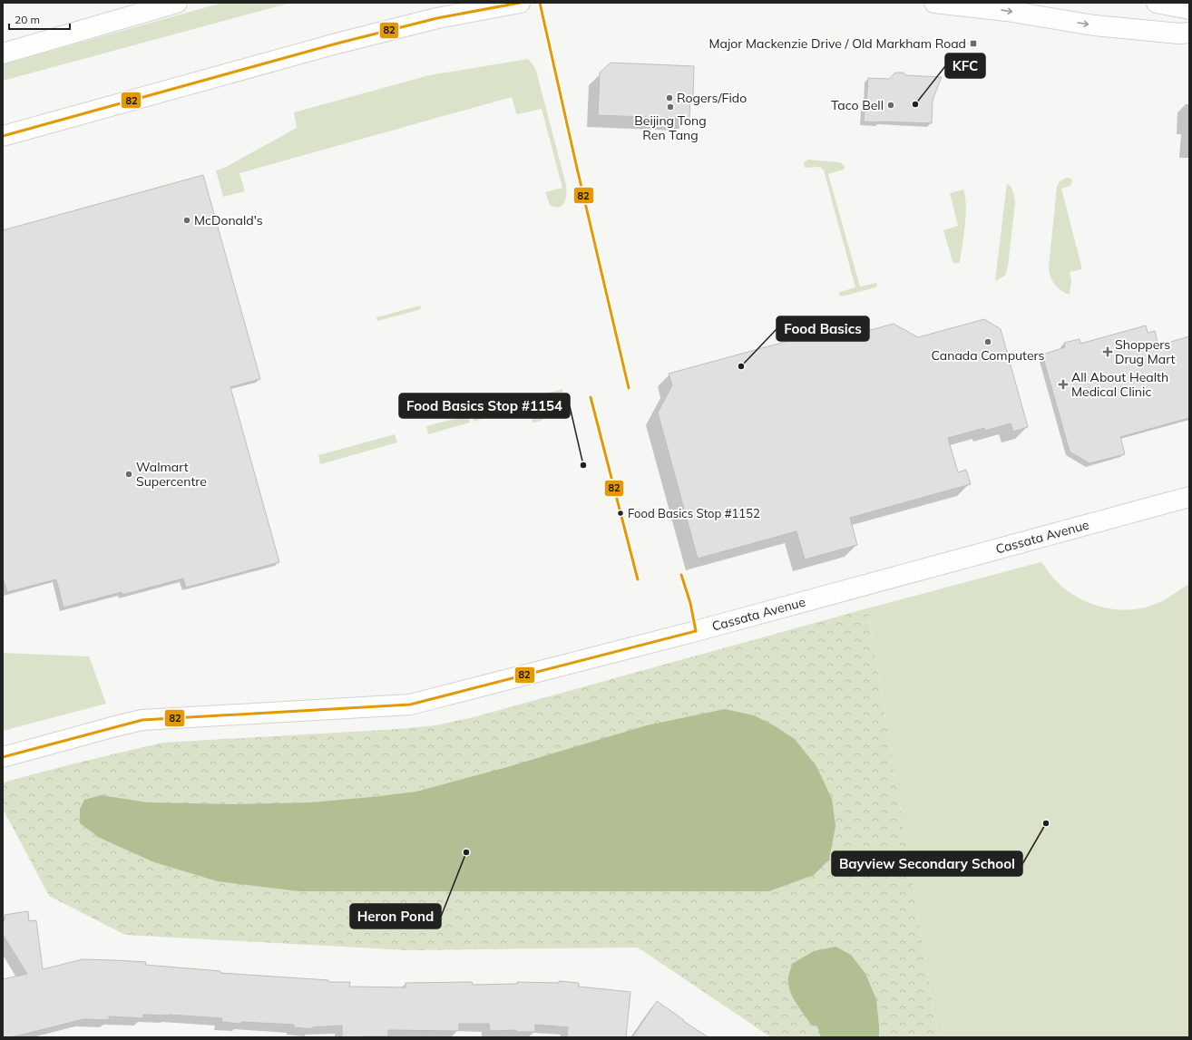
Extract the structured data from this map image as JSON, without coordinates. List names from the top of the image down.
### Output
{
  "streets": {
    "street": ["Cassata Avenue"]
  },
  "places": {
    "transit": ["Major Mackenzie Drive / Old Markham Road"],
    "other": [
      "Rogers/Fido",
      "KFC",
      "Taco Bell",
      "Beijing Tong Ren Tang",
      "McDonald's",
      "Canada Computers",
      "Food Basics",
      "Food Basics Stop #1154",
      "Walmart Supercentre",
      "Food Basics Stop #1152",
      "Bayview Secondary School",
      "Heron Pond"
    ],
    "health": ["Shoppers Drug Mart", "All About Health Medical Clinic"]
  },
  "lines": ["transit line 82"],
  "scale_bar": "20 m"
}
